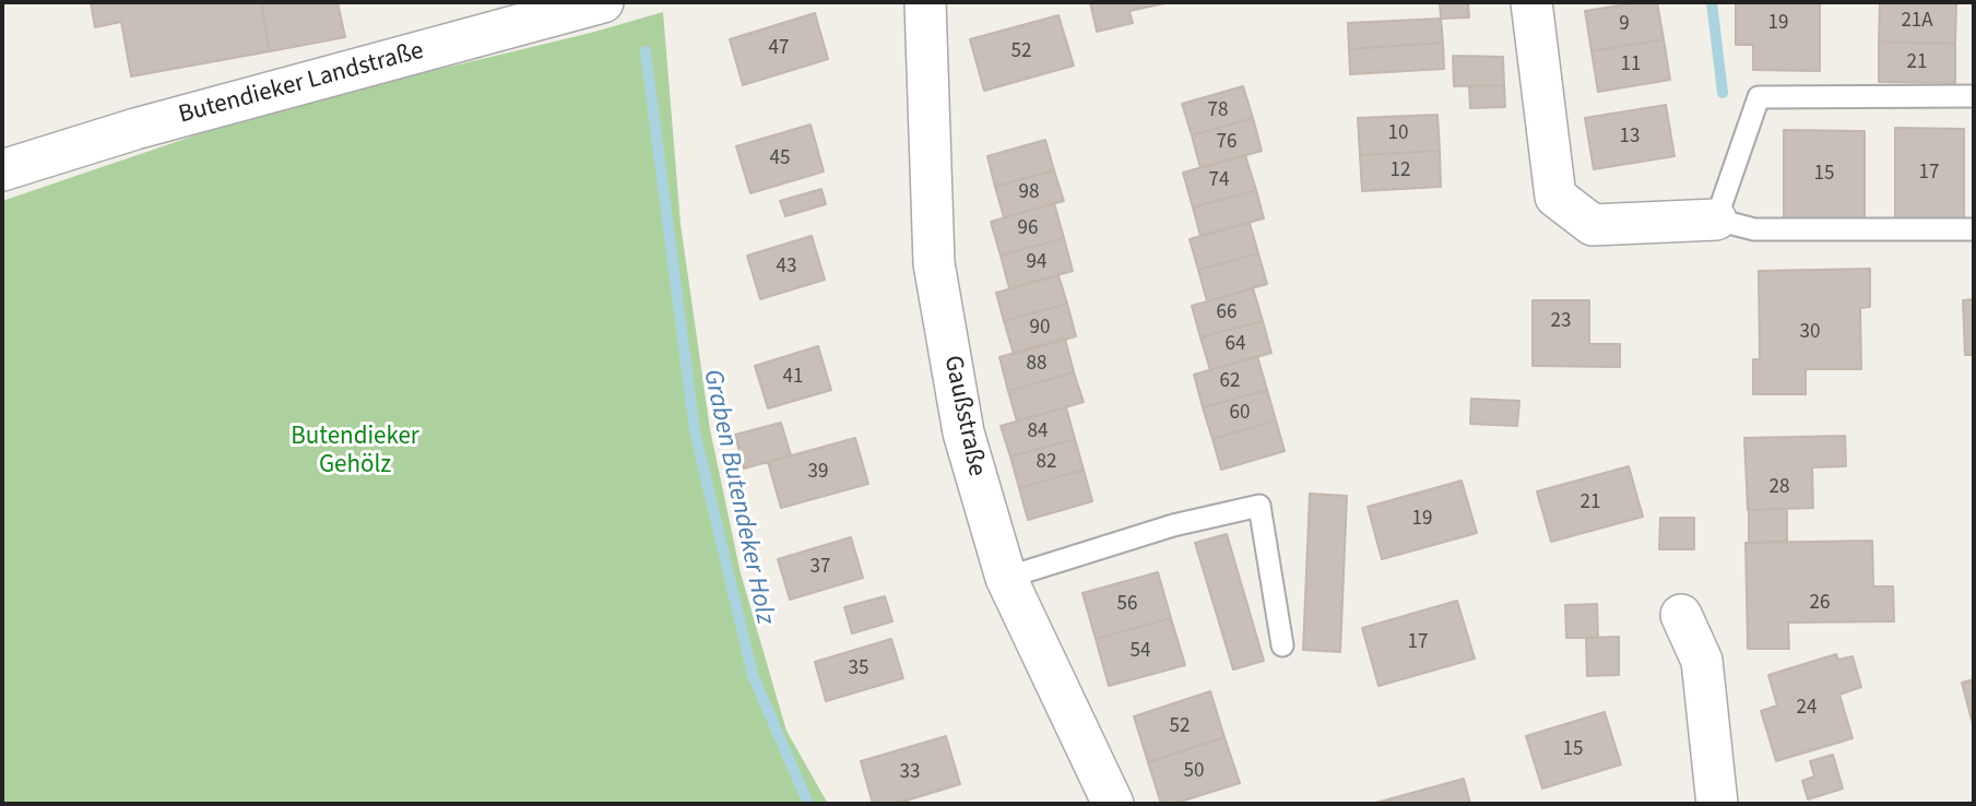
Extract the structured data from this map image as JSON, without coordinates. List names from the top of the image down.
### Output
{
  "streets": {
    "street": ["Butendieker Landstraße", "Gaußstraße"]
  },
  "water": ["Graben Butendeker Holz"],
  "parks": ["Butendieker Gehölz"],
  "house_numbers": [
    "21A",
    "19",
    "9",
    "47",
    "52",
    "21",
    "11",
    "78",
    "10",
    "13",
    "76",
    "45",
    "12",
    "17",
    "15",
    "74",
    "98",
    "96",
    "94",
    "43",
    "66",
    "23",
    "90",
    "30",
    "64",
    "88",
    "41",
    "62",
    "60",
    "84",
    "82",
    "39",
    "28",
    "21",
    "19",
    "37",
    "26",
    "56",
    "17",
    "54",
    "35",
    "24",
    "52",
    "15",
    "50",
    "33"
  ]
}
